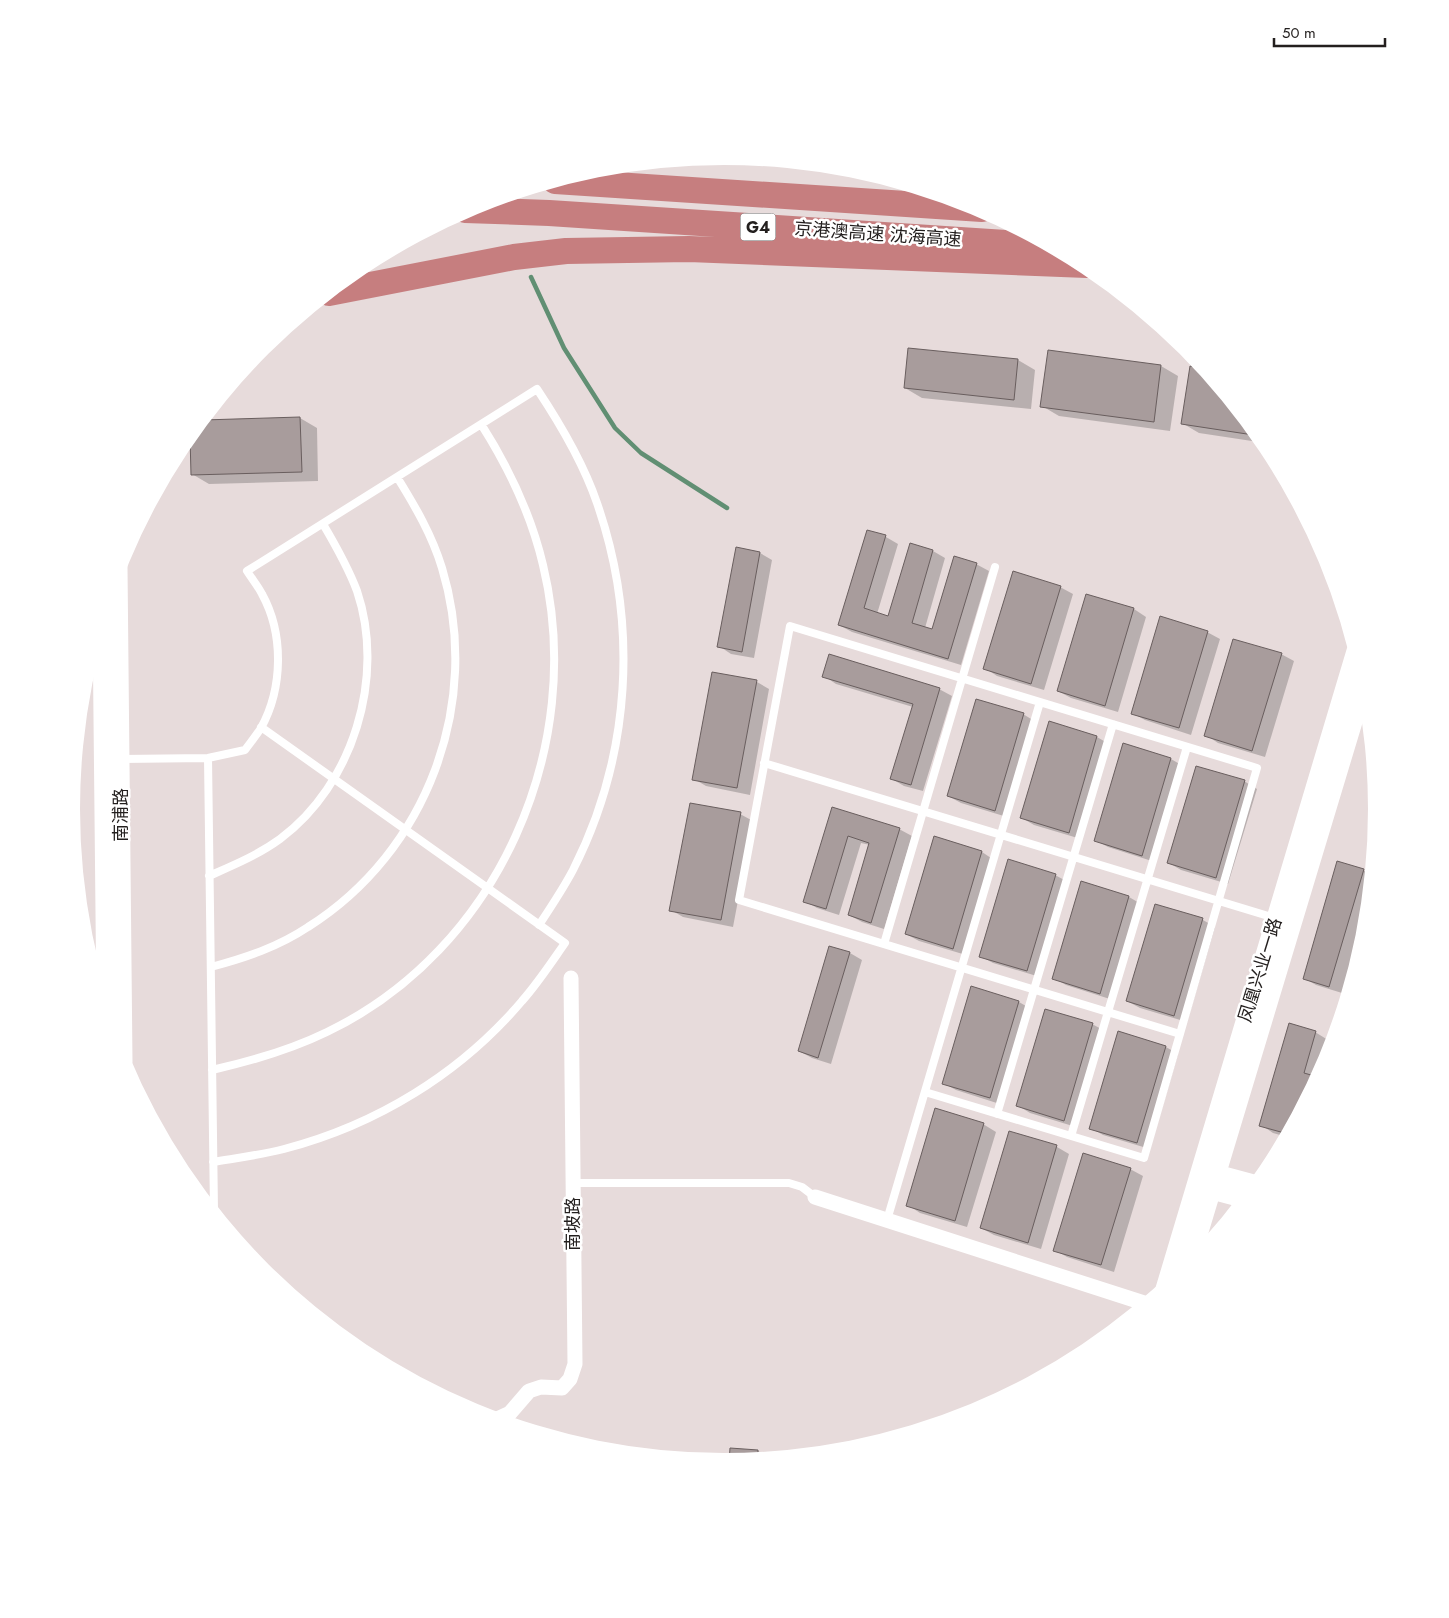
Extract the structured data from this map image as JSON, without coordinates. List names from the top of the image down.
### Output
{
  "streets": {
    "highway": ["G4", "京港澳高速 沈海高速"],
    "street": ["南浦路", "凤凰兴业一路", "南坡路"]
  },
  "scale_bar": "50 m"
}
